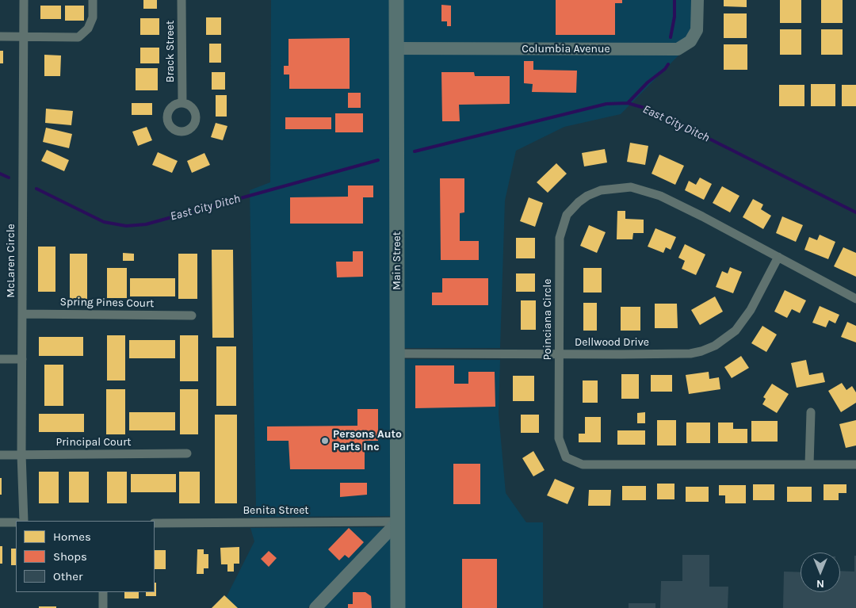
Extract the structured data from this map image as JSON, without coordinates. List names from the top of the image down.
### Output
{
  "streets": {
    "main road": ["Main Street"],
    "street": [
      "Columbia Avenue",
      "Brack Street",
      "McLaren Circle",
      "Spring Pines Court",
      "Poinciana Circle",
      "Dellwood Drive",
      "Principal Court",
      "Benita Street"
    ]
  },
  "crossings": [
    ["Columbia Avenue", "Main Street"],
    ["McLaren Circle", "Spring Pines Court"],
    ["McLaren Circle", "Principal Court"],
    ["Main Street", "Dellwood Drive"],
    ["Main Street", "Benita Street"],
    ["Poinciana Circle", "Dellwood Drive"]
  ],
  "water": ["East City Ditch"],
  "places": ["Persons Auto Parts Inc"],
  "legend": ["Homes", "Shops", "Other"],
  "north": "bottom"
}
